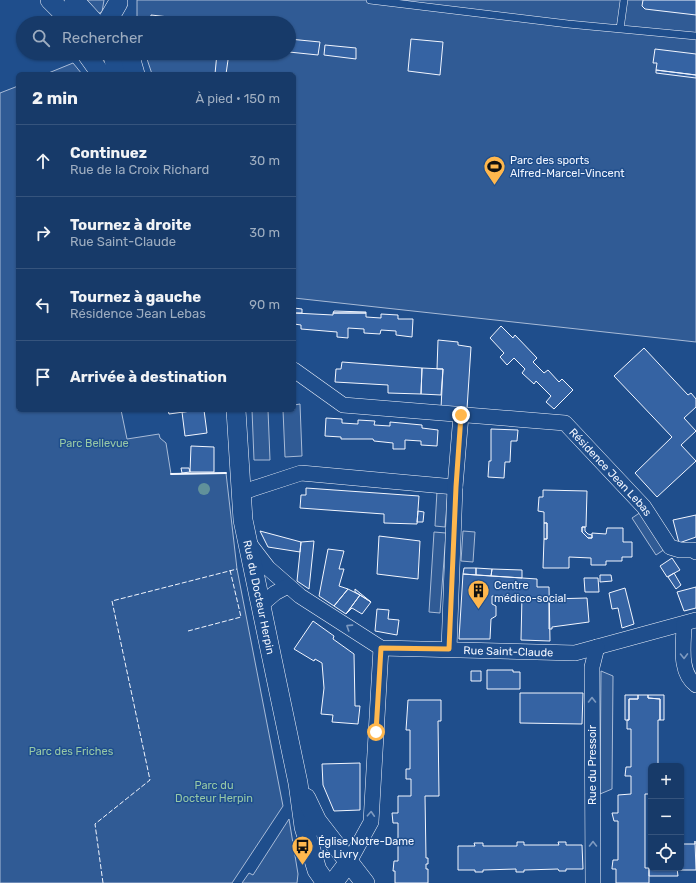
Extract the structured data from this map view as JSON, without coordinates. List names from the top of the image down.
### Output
{
  "streets": {
    "street": [
      "Résidence Jean Lebas",
      "Rue du Docteur Herpin",
      "Rue Saint-Claude",
      "Rue du Pressoir"
    ]
  },
  "crossings": [
    ["Rue Saint-Claude", "Rue du Pressoir"]
  ],
  "one_way": ["Rue du Pressoir"],
  "parks": ["Parc Bellevue", "Parc des Friches", "Parc du Docteur Herpin"],
  "places": {
    "sports": ["Parc des sports Alfred-Marcel-Vincent"],
    "building": ["Centre médico-social"],
    "bus stop": ["Église Notre-Dame de Livry"]
  },
  "page": {
    "search": "Rechercher",
    "heading": ["2 min", "À pied · 150 m"],
    "list": [
      ["Continuez", "Rue de la Croix Richard", "30 m"],
      ["Tournez à droite", "Rue Saint-Claude", "30 m"],
      ["Tournez à gauche", "Résidence Jean Lebas", "90 m"],
      "Arrivée à destination"
    ],
    "map_buttons": ["+", "−"]
  }
}
